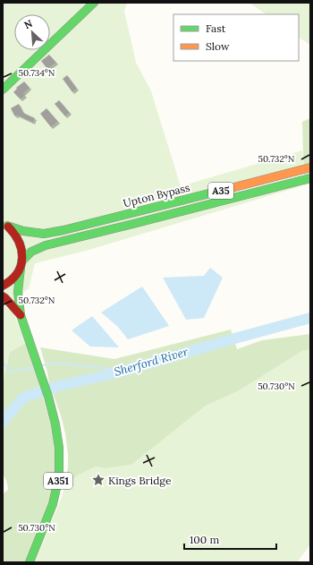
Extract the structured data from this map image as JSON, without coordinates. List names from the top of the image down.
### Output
{
  "streets": {
    "main road": ["A35", "Upton Bypass", "A351"]
  },
  "crossings": [
    ["Upton Bypass", "A351"]
  ],
  "water": ["Sherford River"],
  "places": {
    "place": ["Kings Bridge"]
  },
  "legend": ["Fast", "Slow"],
  "scale_bar": "100 m",
  "north": "top left",
  "coordinates": ["50.734°N", "50.732°N", "50.730°N"]
}
